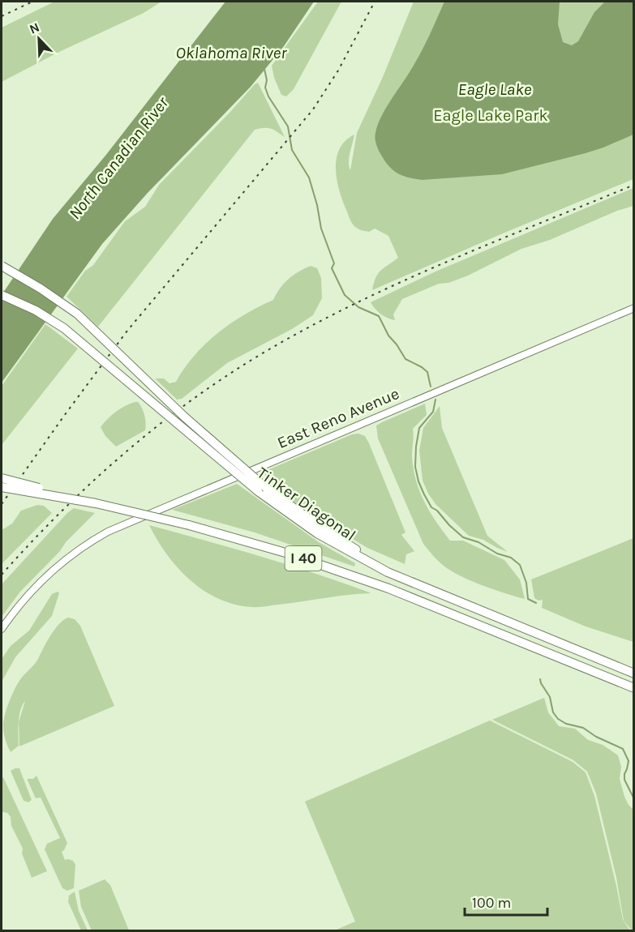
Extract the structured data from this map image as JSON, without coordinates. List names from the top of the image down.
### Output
{
  "streets": {
    "highway": ["Tinker Diagonal", "I 40"],
    "main road": ["East Reno Avenue"]
  },
  "water": ["Oklahoma River", "Eagle Lake", "North Canadian River"],
  "parks": ["Eagle Lake Park"],
  "scale_bar": "100 m",
  "north": "top left"
}
